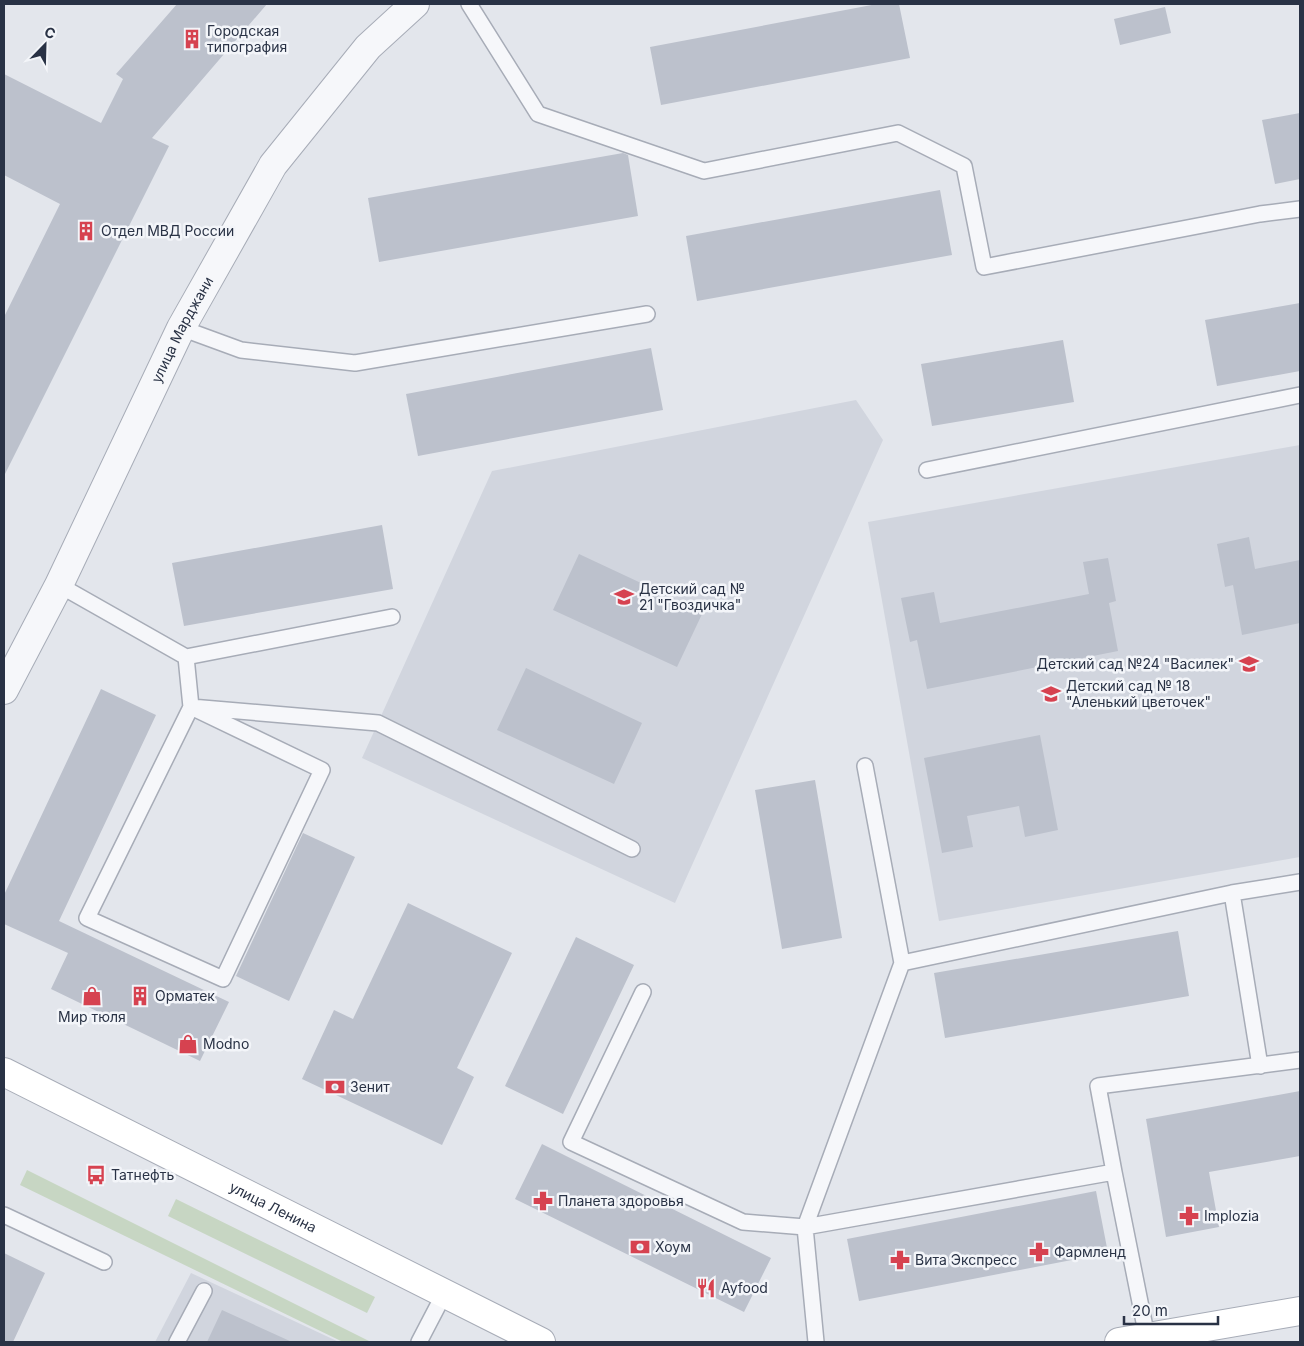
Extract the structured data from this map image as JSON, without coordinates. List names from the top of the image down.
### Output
{
  "streets": {
    "main road": ["улица Ленина"],
    "street": ["улица Марджани"]
  },
  "places": {
    "building": ["Городская типография", "Отдел МВД России", "Орматек"],
    "school or university": ["Детский сад № 21 \"Гвоздичка\"", "Детский сад №24 \"Василек\"", "Детский сад № 18 \"Аленький цветочек\""],
    "shop": ["Мир тюля", "Modno"],
    "bank": ["Зенит", "Хоум"],
    "bus stop": ["Татнефть"],
    "pharmacy": [
      "Планета здоровья",
      "Implozia",
      "Фармленд",
      "Вита Экспресс"
    ],
    "restaurant": ["Ayfood"]
  },
  "scale_bar": "20 m",
  "north": "top right"
}
